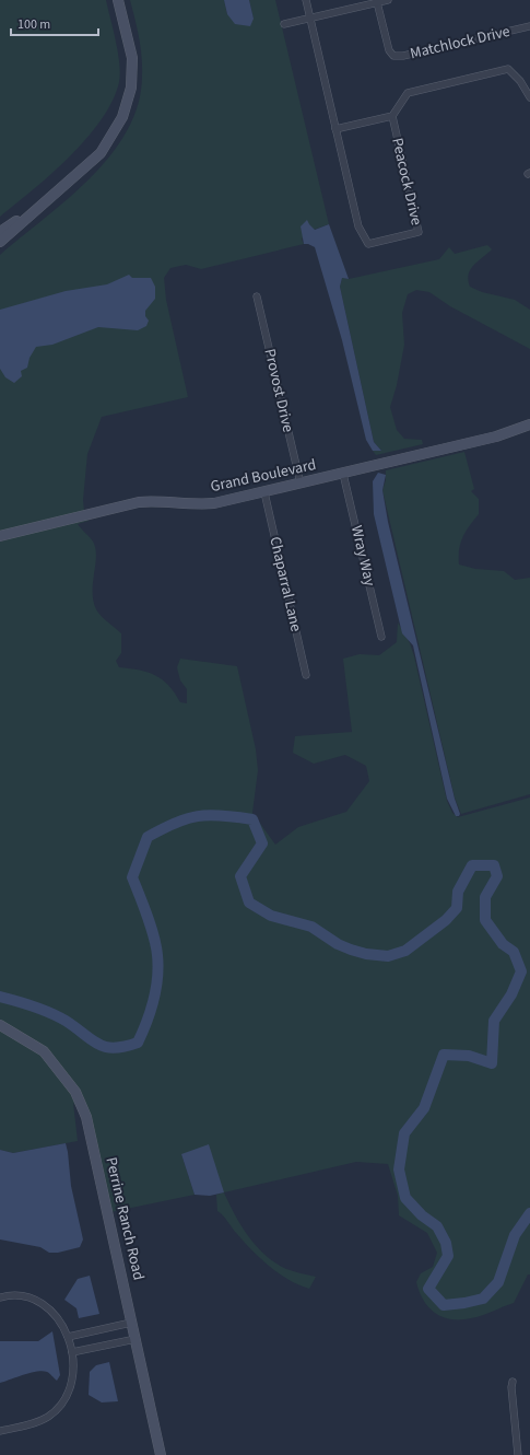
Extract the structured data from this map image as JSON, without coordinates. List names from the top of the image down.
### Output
{
  "streets": {
    "street": [
      "Matchlock Drive",
      "Peacock Drive",
      "Provost Drive",
      "Grand Boulevard",
      "Wray Way",
      "Chaparral Lane",
      "Perrine Ranch Road"
    ]
  },
  "crossings": [
    ["Provost Drive", "Grand Boulevard"],
    ["Grand Boulevard", "Wray Way"],
    ["Grand Boulevard", "Chaparral Lane"]
  ],
  "scale_bar": "100 m"
}
